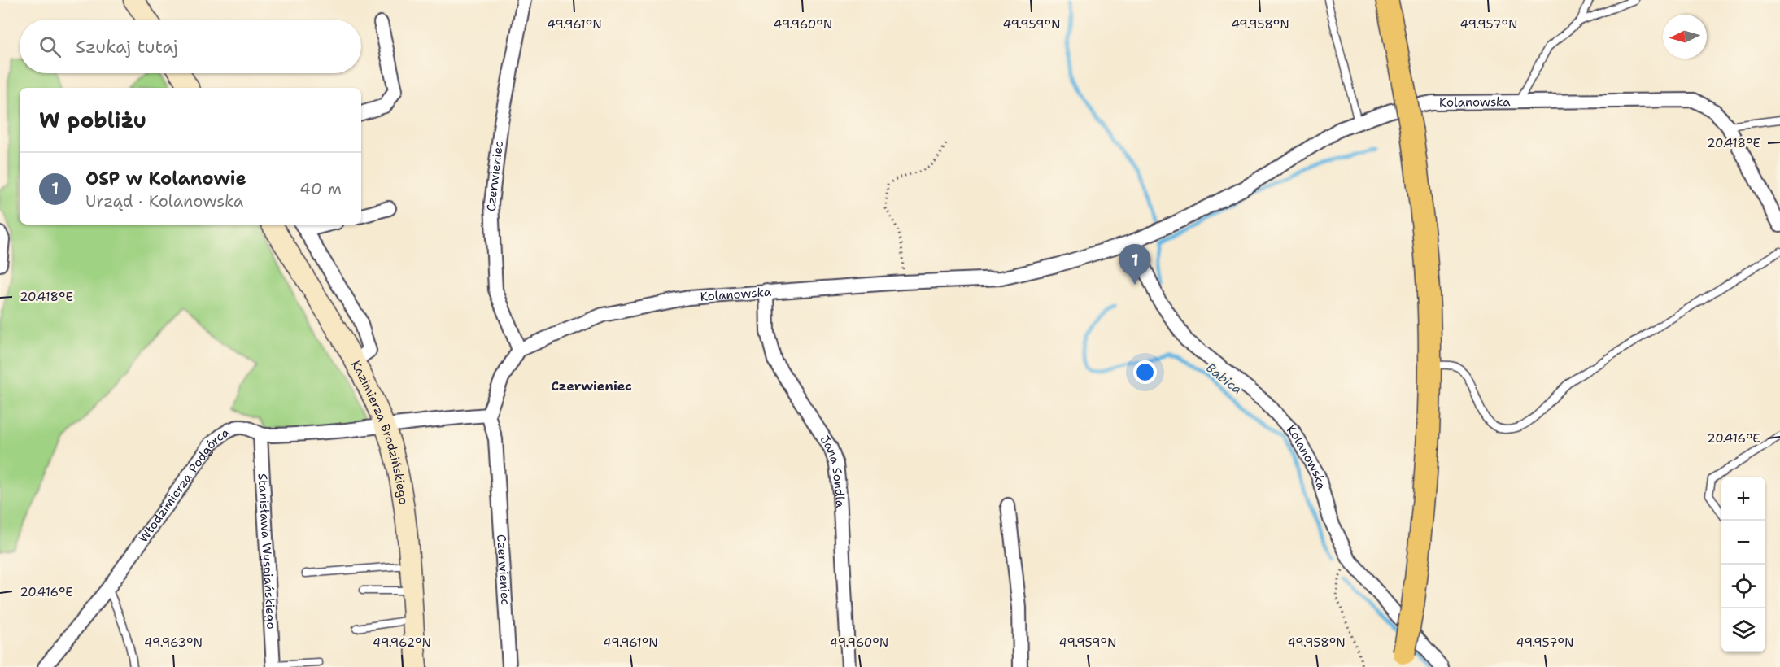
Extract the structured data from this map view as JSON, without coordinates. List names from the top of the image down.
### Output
{
  "streets": {
    "main road": ["Kazimierza Brodzińskiego"],
    "street": [
      "Kolanowska",
      "Czerwieniec",
      "Jana Sondla",
      "Włodzimierza Podgórca",
      "Stanisława Wyspiańskiego"
    ]
  },
  "crossings": [
    ["Kolanowska", "Czerwieniec"],
    ["Kolanowska", "Jana Sondla"],
    ["Kazimierza Brodzińskiego", "Włodzimierza Podgórca"],
    ["Włodzimierza Podgórca", "Stanisława Wyspiańskiego"]
  ],
  "districts": ["Czerwieniec"],
  "water": ["Babica"],
  "north": "left",
  "page": {
    "search": "Szukaj tutaj",
    "heading": "W pobliżu",
    "list": [
      {
        "mark": "1",
        "name": "OSP w Kolanowie",
        "note": "Urząd · Kolanowska",
        "value": "40 m"
      }
    ],
    "pins": "1",
    "map_buttons": ["+", "−"]
  },
  "coordinates": [
    "49.961°N",
    "49.960°N",
    "49.959°N",
    "49.958°N",
    "49.957°N",
    "20.418°E",
    "20.416°E",
    "49.963°N",
    "49.962°N"
  ]
}
